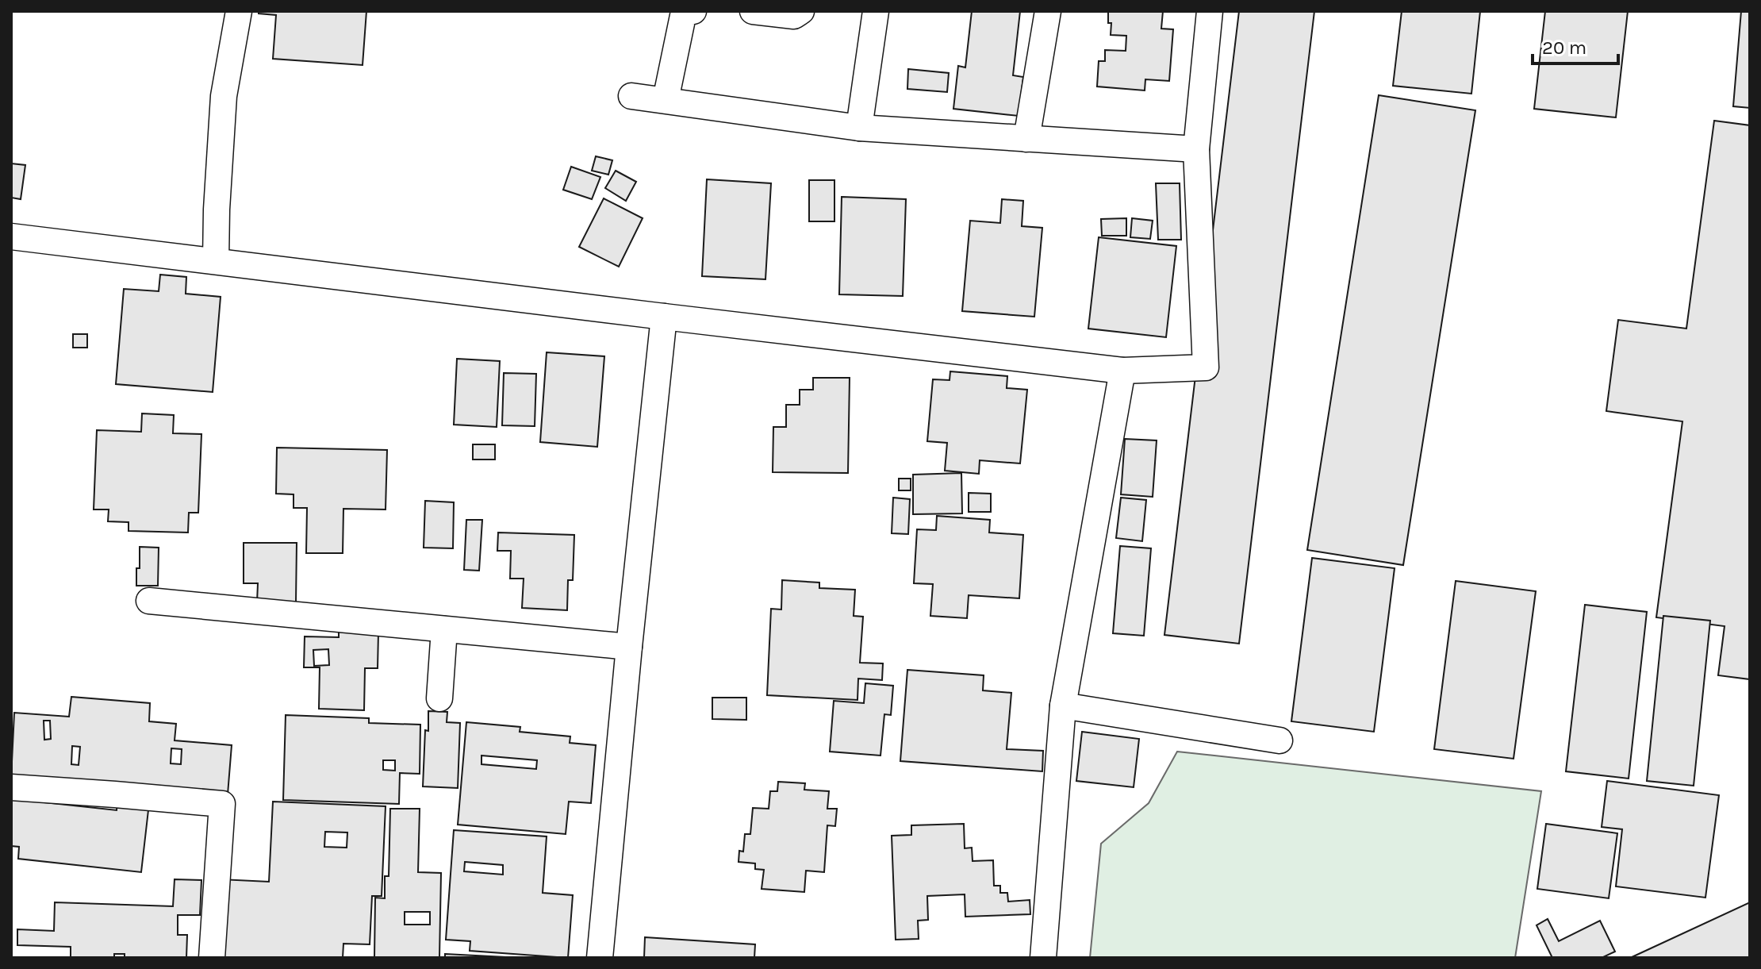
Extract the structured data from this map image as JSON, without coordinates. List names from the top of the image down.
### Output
{
  "scale_bar": "20 m"
}
